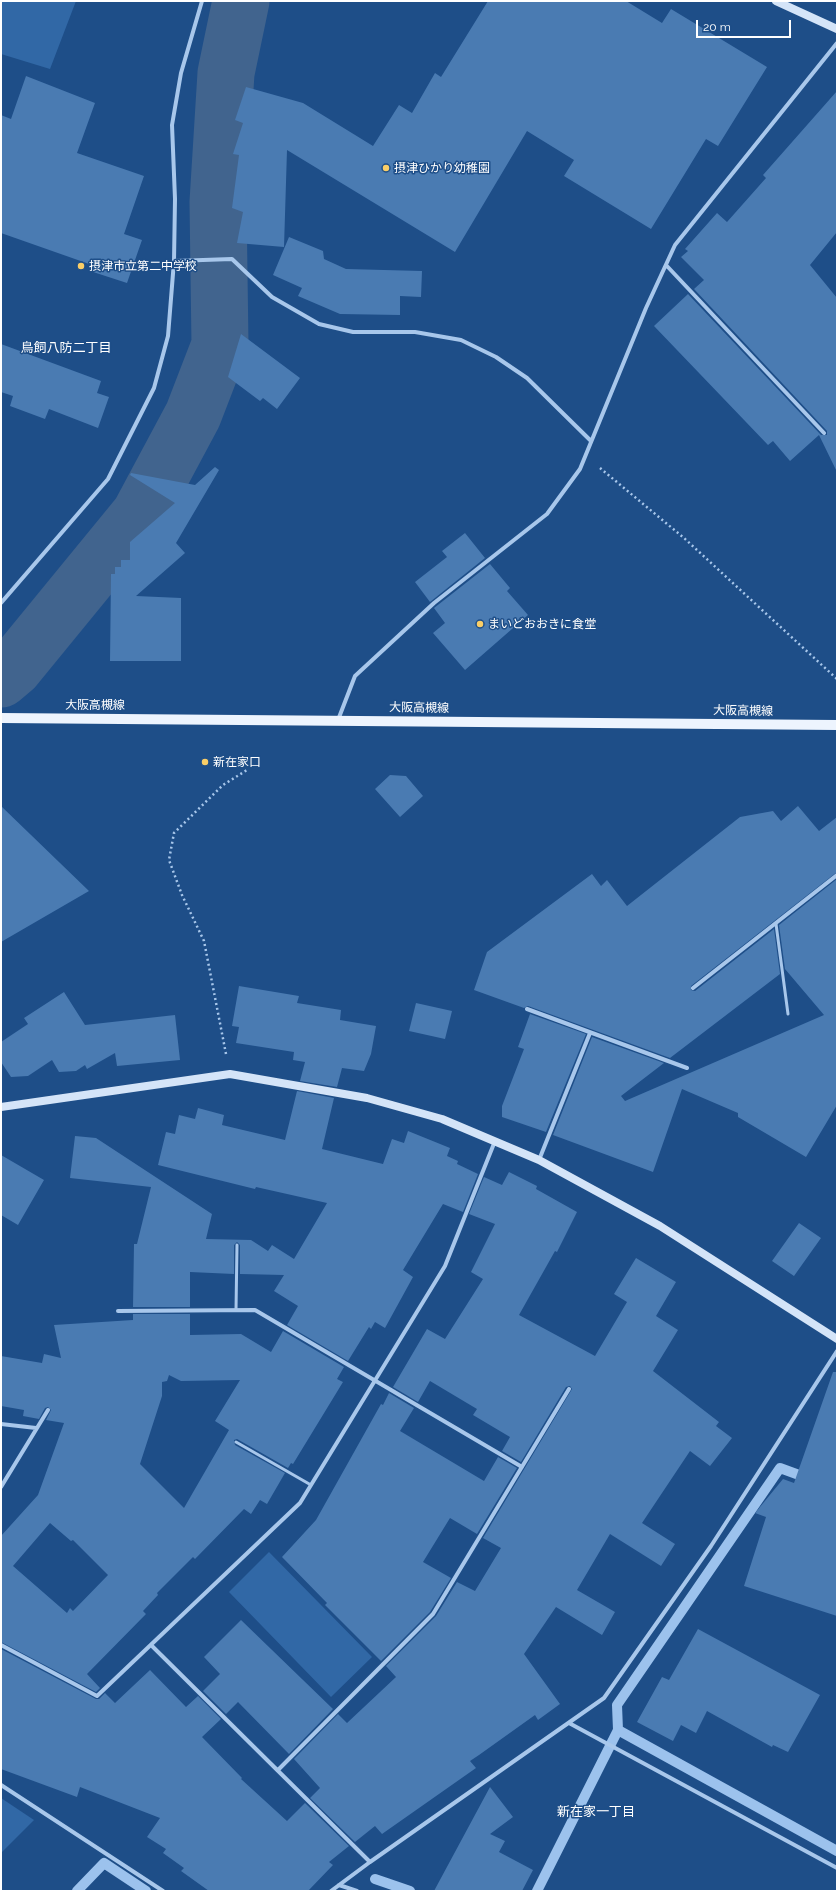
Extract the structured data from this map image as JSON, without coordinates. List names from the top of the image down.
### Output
{
  "streets": {
    "main road": ["大阪高槻線"]
  },
  "districts": ["鳥飼八防二丁目", "新在家一丁目"],
  "places": [
    "摂津ひかり幼稚園",
    "摂津市立第二中学校",
    "まいどおおきに食堂",
    "新在家口"
  ],
  "scale_bar": "20 m"
}
